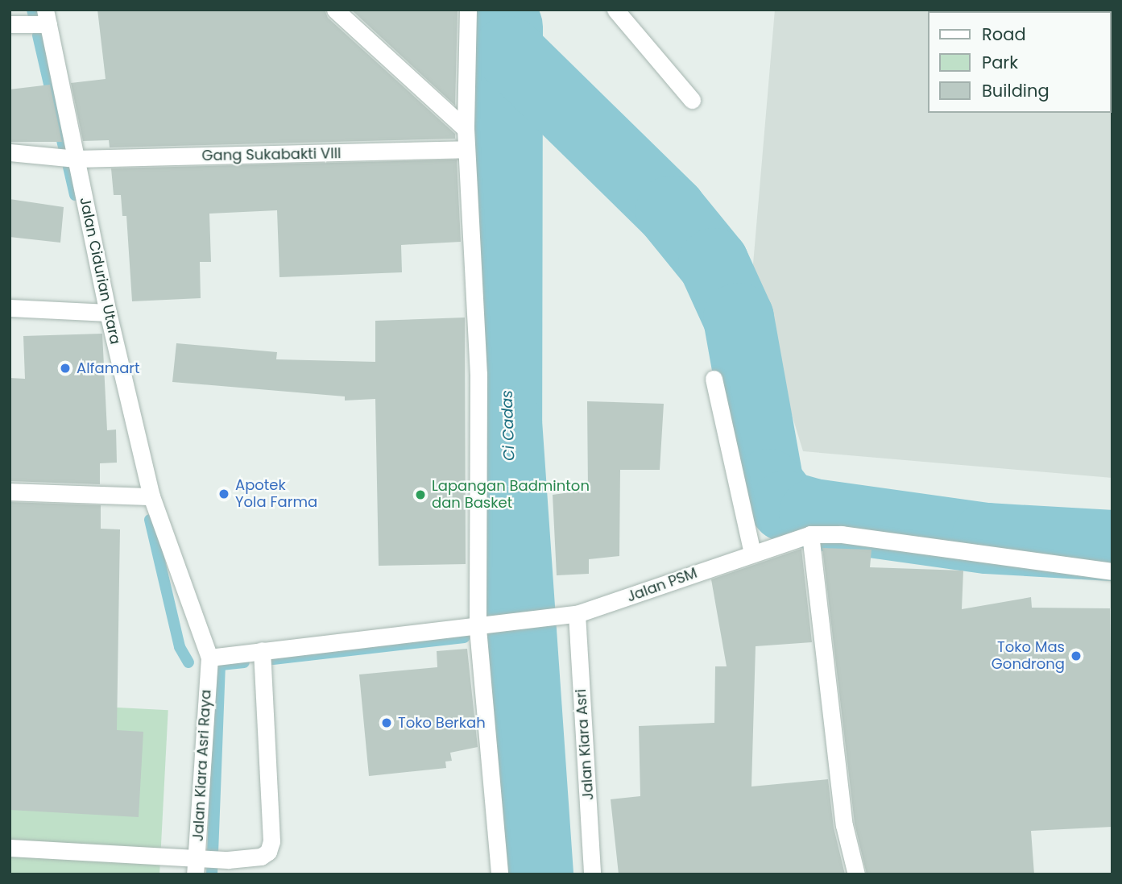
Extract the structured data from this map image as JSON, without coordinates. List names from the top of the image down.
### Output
{
  "streets": {
    "street": [
      "Gang Sukabakti VIII",
      "Jalan Cidurian Utara",
      "Jalan PSM",
      "Jalan Kiara Asri",
      "Jalan Kiara Asri Raya"
    ]
  },
  "crossings": [
    ["Gang Sukabakti VIII", "Jalan Cidurian Utara"],
    ["Jalan Cidurian Utara", "Jalan PSM"],
    ["Jalan Cidurian Utara", "Jalan Kiara Asri Raya"],
    ["Jalan PSM", "Jalan Kiara Asri"],
    ["Jalan PSM", "Jalan Kiara Asri Raya"]
  ],
  "water": ["Ci Cadas"],
  "places": [
    "Alfamart",
    "Apotek Yola Farma",
    "Lapangan Badminton dan Basket",
    "Toko Mas Gondrong",
    "Toko Berkah"
  ],
  "legend": ["Road", "Park", "Building"]
}
